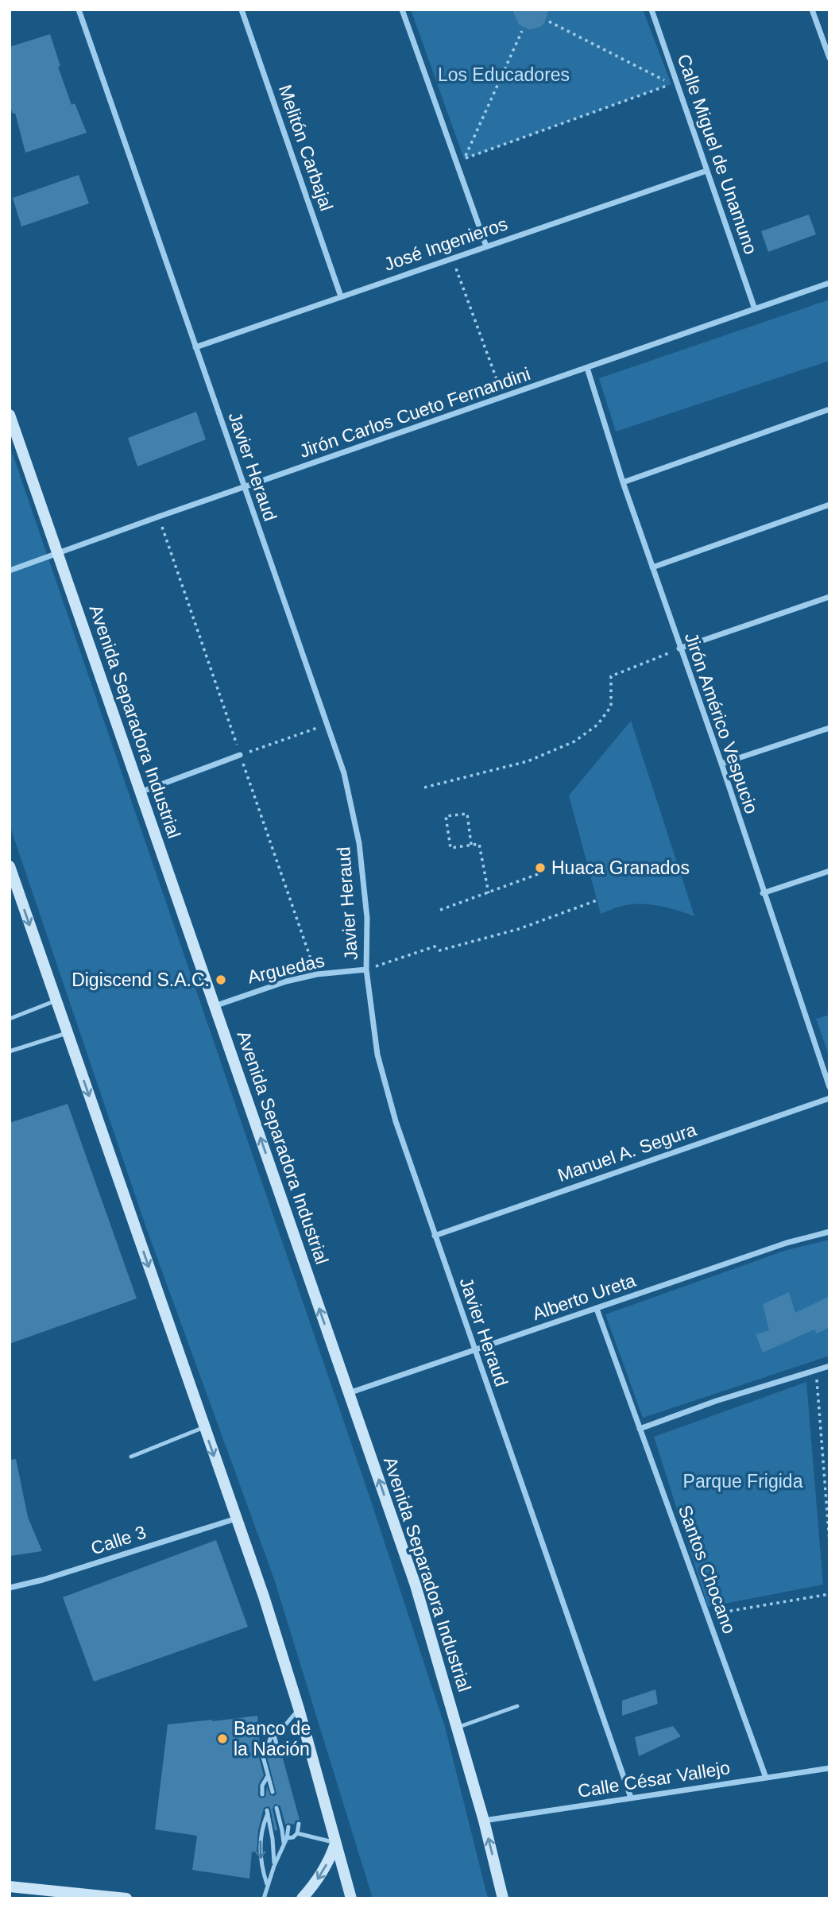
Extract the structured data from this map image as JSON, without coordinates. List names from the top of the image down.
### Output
{
  "streets": {
    "main road": ["Avenida Separadora Industrial"],
    "street": [
      "Melitón Carbajal",
      "Calle Miguel de Unamuno",
      "José Ingenieros",
      "Jirón Carlos Cueto Fernandini",
      "Javier Heraud",
      "Jirón Américo Vespucio",
      "Arguedas",
      "Manuel A. Segura",
      "Alberto Ureta",
      "Calle 3",
      "Santos Chocano",
      "Calle César Vallejo"
    ]
  },
  "crossings": [
    ["Melitón Carbajal", "José Ingenieros"],
    ["Calle Miguel de Unamuno", "José Ingenieros"],
    ["Calle Miguel de Unamuno", "Jirón Carlos Cueto Fernandini"],
    ["José Ingenieros", "Javier Heraud"],
    ["Jirón Carlos Cueto Fernandini", "Javier Heraud"],
    ["Jirón Carlos Cueto Fernandini", "Avenida Separadora Industrial"],
    ["Jirón Carlos Cueto Fernandini", "Jirón Américo Vespucio"],
    ["Javier Heraud", "Arguedas"],
    ["Javier Heraud", "Manuel A. Segura"],
    ["Javier Heraud", "Alberto Ureta"],
    ["Javier Heraud", "Calle César Vallejo"],
    ["Avenida Separadora Industrial", "Arguedas"],
    ["Avenida Separadora Industrial", "Alberto Ureta"],
    ["Avenida Separadora Industrial", "Calle César Vallejo"],
    ["Alberto Ureta", "Santos Chocano"],
    ["Santos Chocano", "Calle César Vallejo"]
  ],
  "one_way": ["Avenida Separadora Industrial"],
  "parks": ["Los Educadores", "Parque Frigida"],
  "places": ["Huaca Granados", "Digiscend S.A.C.", "Banco de la Nación"]
}
